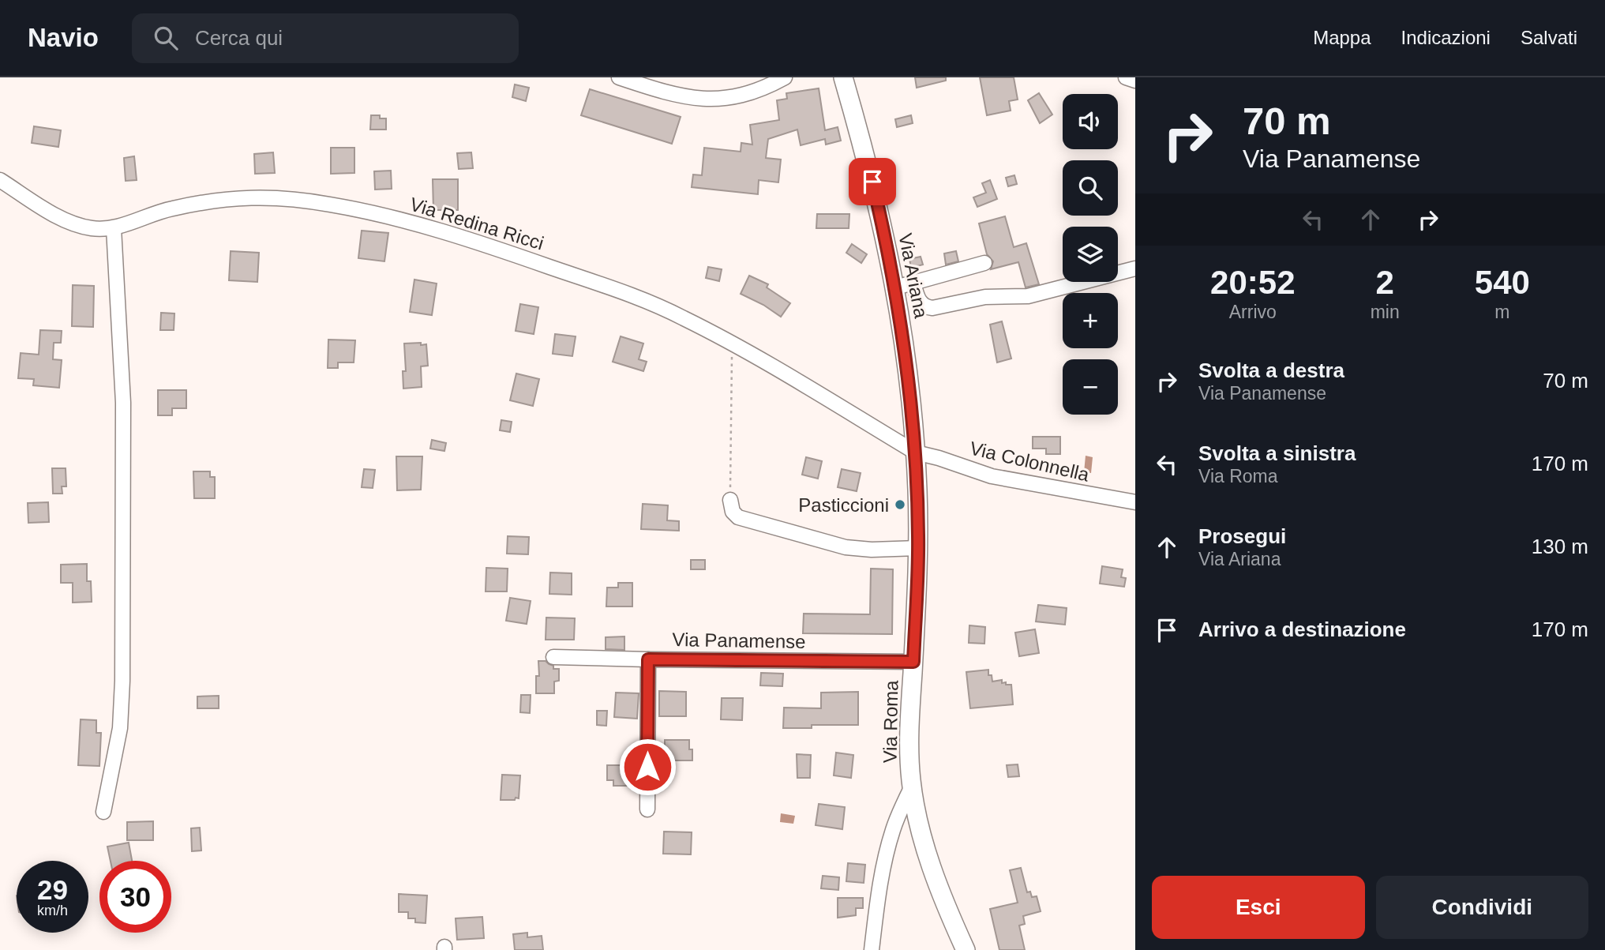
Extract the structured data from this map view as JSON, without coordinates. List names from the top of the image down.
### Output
{
  "streets": {
    "main road": ["Via Ariana", "Via Roma"],
    "street": ["Via Redina Ricci", "Via Colonnella", "Via Panamense"]
  },
  "crossings": [
    ["Via Redina Ricci", "Via Ariana"],
    ["Via Redina Ricci", "Via Colonnella"],
    ["Via Redina Ricci", "Via Roma"],
    ["Via Ariana", "Via Colonnella"],
    ["Via Ariana", "Via Roma"],
    ["Via Colonnella", "Via Roma"],
    ["Via Panamense", "Via Roma"]
  ],
  "places": ["Pasticcioni"],
  "page": {
    "header": "Navio",
    "search": "Cerca qui",
    "nav": ["Mappa", "Indicazioni", "Salvati"],
    "turn": ["70 m", "Via Panamense"],
    "map_buttons": ["+", "−"],
    "eta": [
      "20:52",
      "Arrivo",
      "2",
      "min",
      "540",
      "m"
    ],
    "list": [
      {
        "name": "Svolta a destra",
        "note": "Via Panamense",
        "value": "70 m"
      },
      {
        "name": "Svolta a sinistra",
        "note": "Via Roma",
        "value": "170 m"
      },
      {
        "name": "Prosegui",
        "note": "Via Ariana",
        "value": "130 m"
      },
      {
        "name": "Arrivo a destinazione",
        "value": "170 m"
      }
    ],
    "speed": "29 km/h",
    "limit": "30",
    "buttons": ["Esci", "Condividi"]
  }
}
